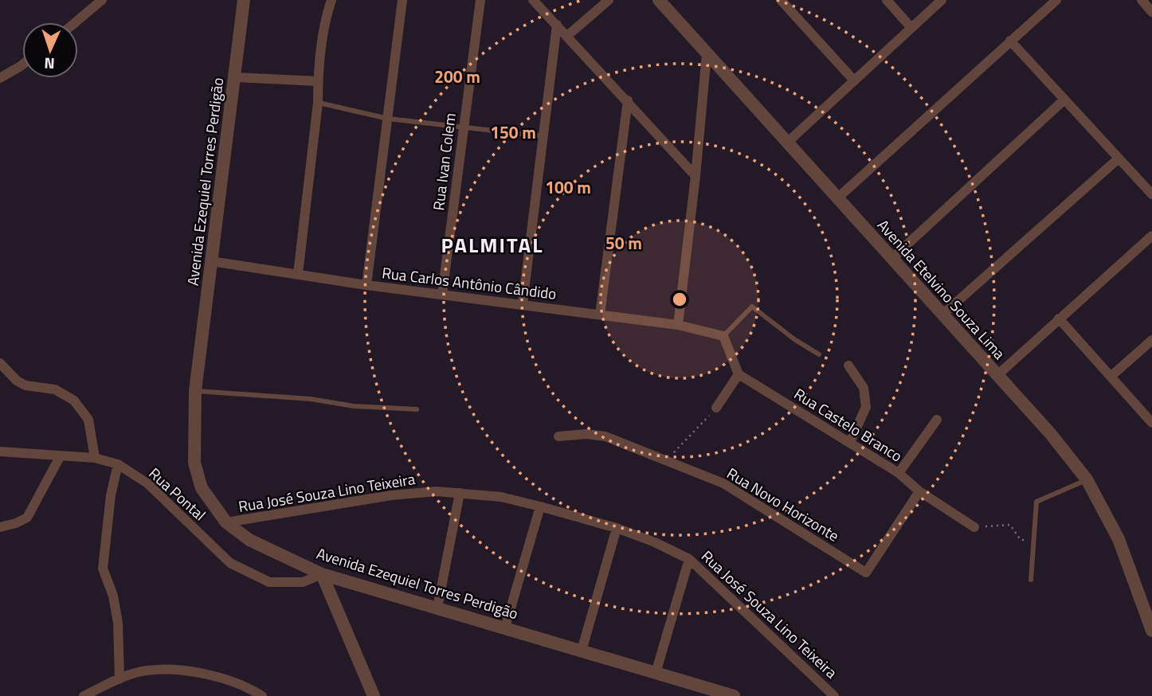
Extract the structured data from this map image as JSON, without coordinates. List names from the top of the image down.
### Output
{
  "streets": {
    "street": [
      "Rua Ivan Colem",
      "Avenida Ezequiel Torres Perdigão",
      "Rua Carlos Antônio Cândido",
      "Avenida Etelvino Souza Lima",
      "Rua Castelo Branco",
      "Rua José Souza Lino Teixeira",
      "Rua Pontal",
      "Rua Novo Horizonte"
    ]
  },
  "crossings": [
    ["Rua Ivan Colem", "Rua Carlos Antônio Cândido"],
    ["Avenida Ezequiel Torres Perdigão", "Rua Carlos Antônio Cândido"],
    ["Avenida Ezequiel Torres Perdigão", "Rua José Souza Lino Teixeira"],
    ["Avenida Ezequiel Torres Perdigão", "Rua Pontal"],
    ["Rua Castelo Branco", "Rua Novo Horizonte"]
  ],
  "districts": ["PALMITAL"],
  "north": "bottom",
  "rings": [
    "200 m",
    "150 m",
    "100 m",
    "50 m"
  ]
}
